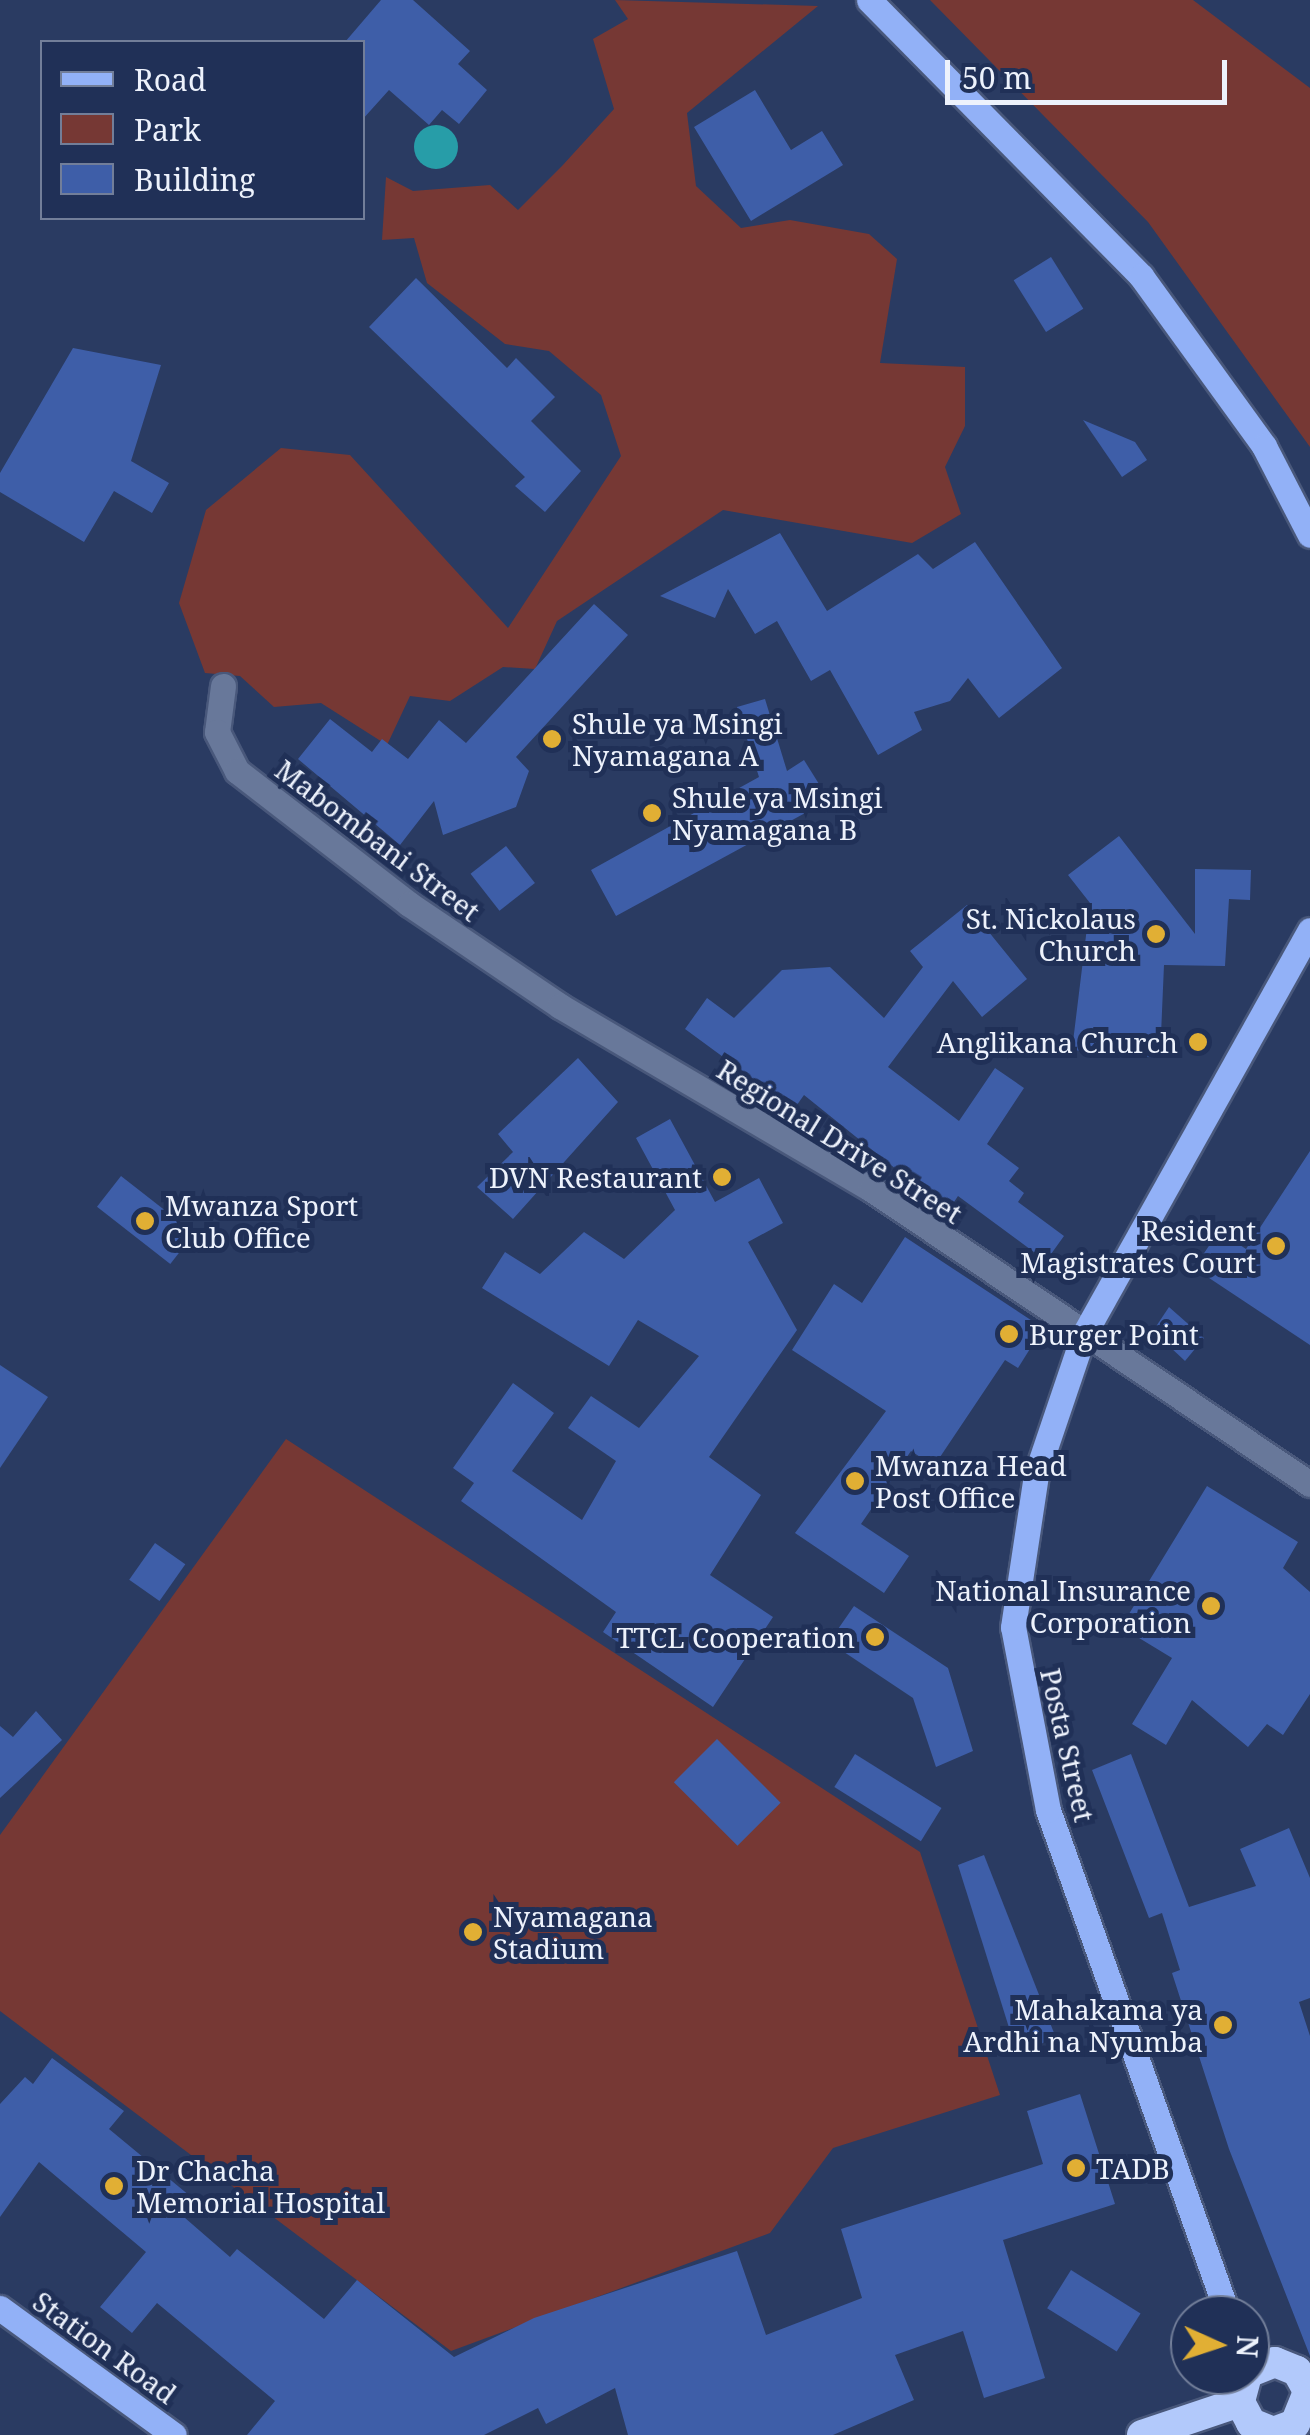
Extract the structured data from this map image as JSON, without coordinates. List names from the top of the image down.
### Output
{
  "streets": {
    "main road": ["Posta Street", "Station Road"],
    "street": ["Mabombani Street", "Regional Drive Street"]
  },
  "crossings": [
    ["Mabombani Street", "Regional Drive Street"],
    ["Regional Drive Street", "Posta Street"]
  ],
  "places": [
    "Shule ya Msingi Nyamagana A",
    "Shule ya Msingi Nyamagana B",
    "St. Nickolaus Church",
    "Anglikana Church",
    "DVN Restaurant",
    "Mwanza Sport Club Office",
    "Resident Magistrates Court",
    "Burger Point",
    "Mwanza Head Post Office",
    "National Insurance Corporation",
    "TTCL Cooperation",
    "Nyamagana Stadium",
    "Mahakama ya Ardhi na Nyumba",
    "TADB",
    "Dr Chacha Memorial Hospital"
  ],
  "legend": ["Road", "Park", "Building"],
  "scale_bar": "50 m",
  "north": "right"
}
